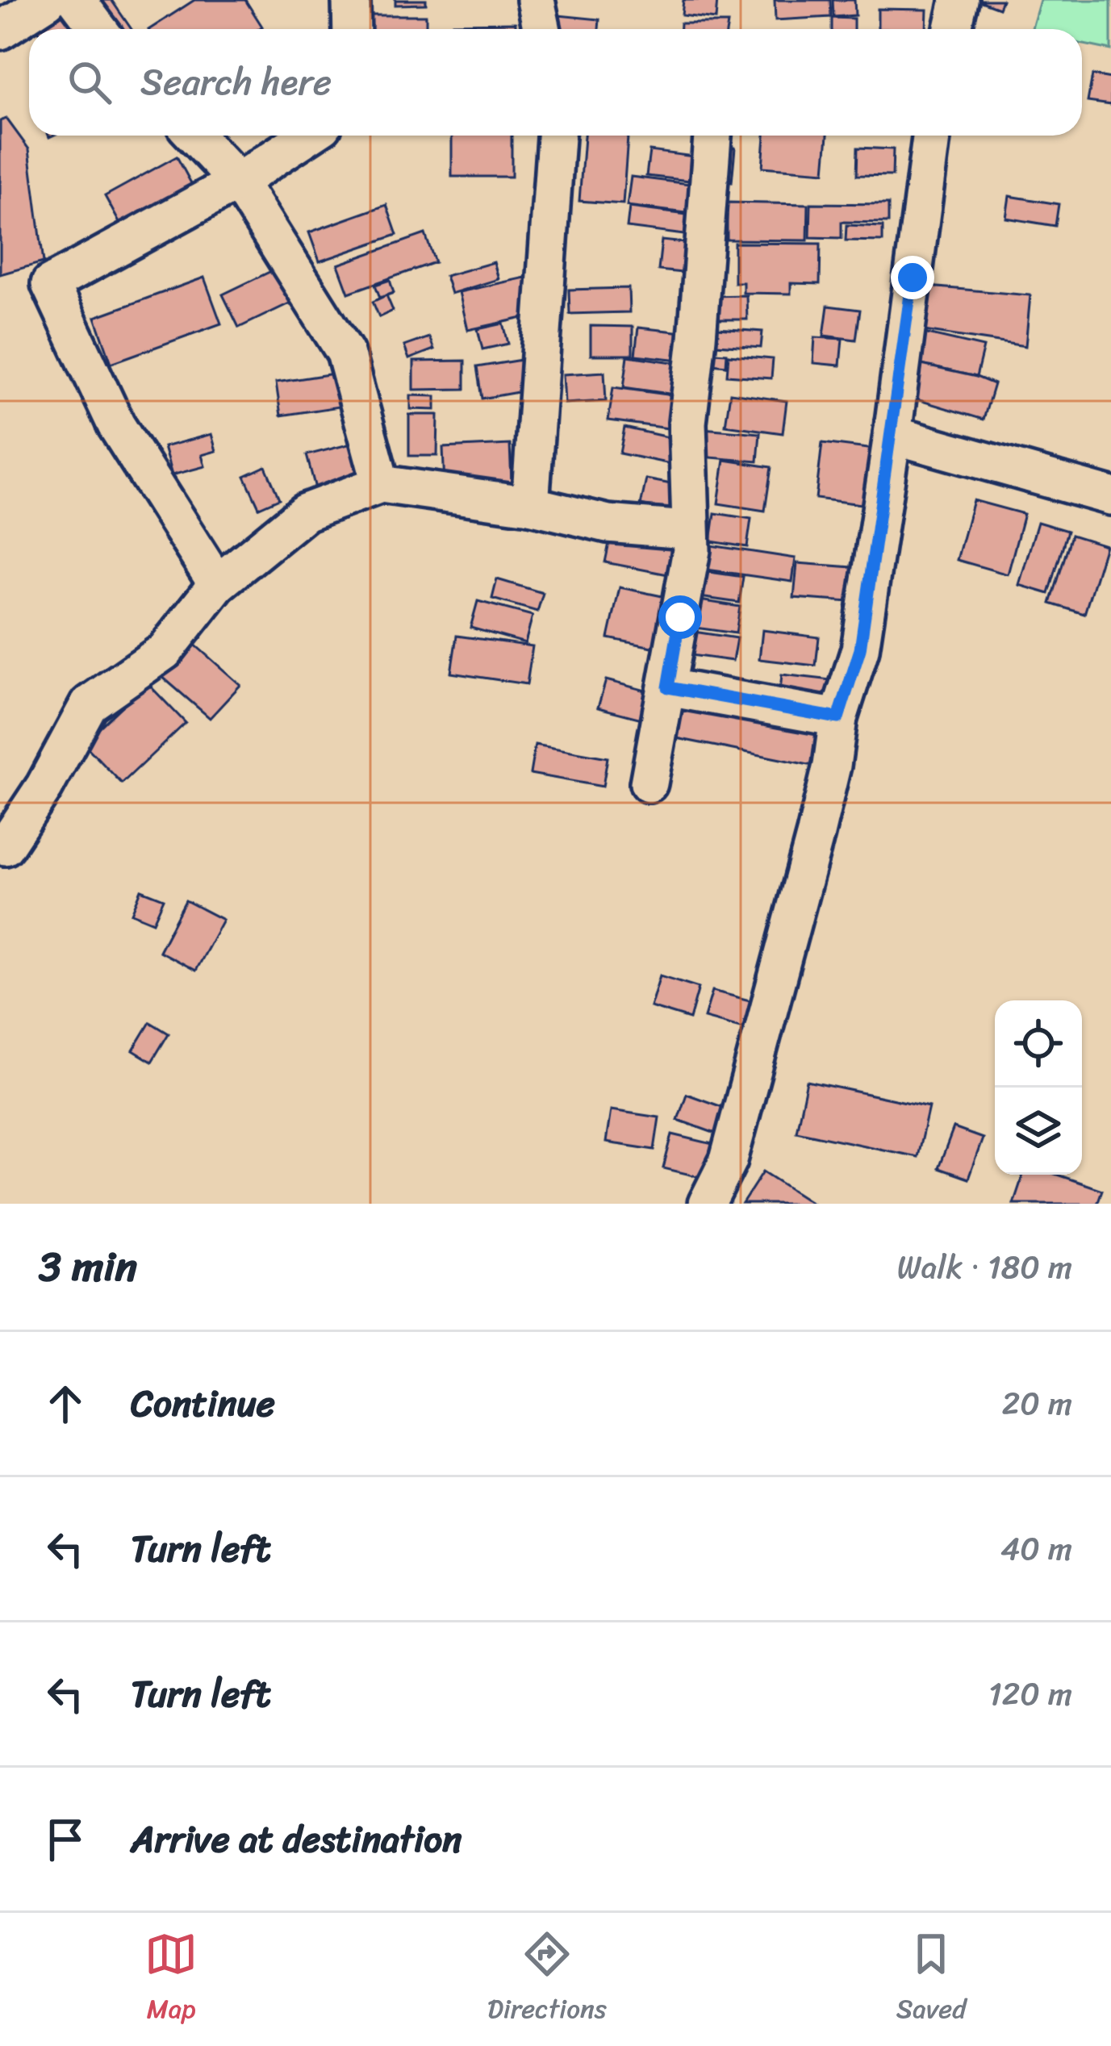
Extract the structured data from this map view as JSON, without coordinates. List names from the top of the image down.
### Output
{
  "page": {
    "search": "Search here",
    "heading": ["3 min", "Walk · 180 m"],
    "list": [
      ["Continue", "20 m"],
      ["Turn left", "40 m"],
      ["Turn left", "120 m"],
      "Arrive at destination"
    ],
    "nav": ["Map", "Directions", "Saved"]
  }
}
